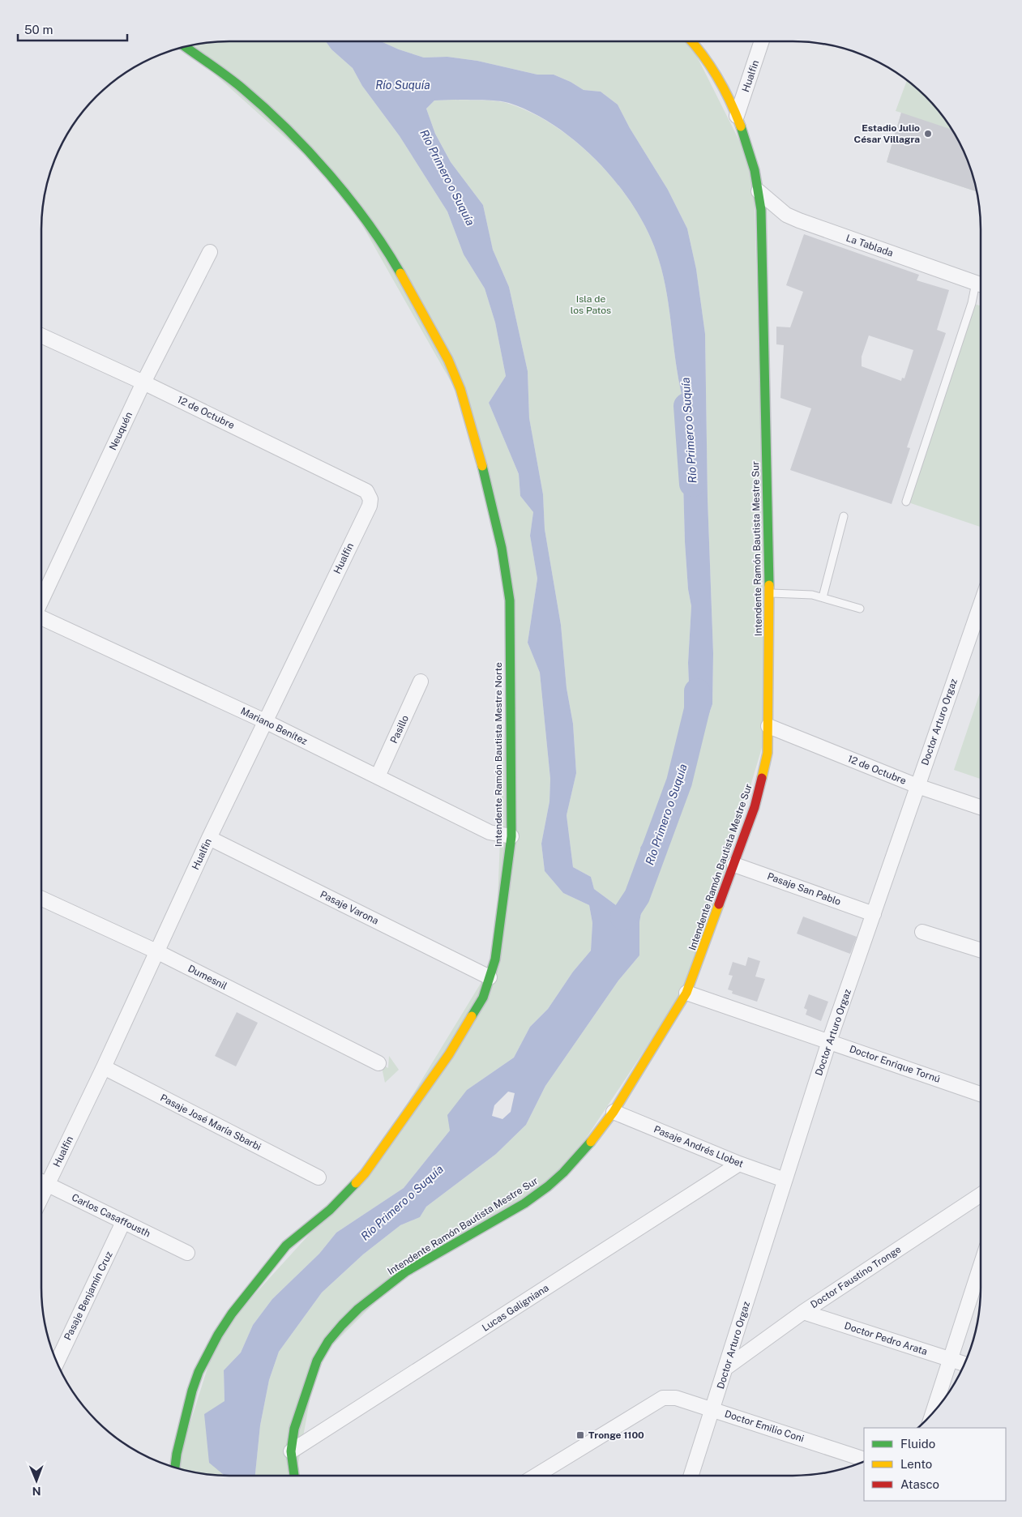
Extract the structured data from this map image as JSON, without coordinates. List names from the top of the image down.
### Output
{
  "streets": {
    "main road": ["Intendente Ramón Bautista Mestre Sur", "Intendente Ramón Bautista Mestre Norte"],
    "street": [
      "Hualfin",
      "La Tablada",
      "12 de Octubre",
      "Neuquén",
      "Doctor Arturo Orgaz",
      "Mariano Benítez",
      "Pasillo",
      "Pasaje San Pablo",
      "Pasaje Varona",
      "Dumesnil",
      "Doctor Enrique Tornú",
      "Pasaje José María Sbarbi",
      "Pasaje Andrés Llobet",
      "Carlos Casaffousth",
      "Doctor Faustino Tronge",
      "Pasaje Benjamín Cruz",
      "Lucas Galigniana",
      "Doctor Pedro Arata",
      "Doctor Emilio Coni"
    ]
  },
  "crossings": [
    ["Hualfin", "12 de Octubre"],
    ["Hualfin", "Intendente Ramón Bautista Mestre Sur"],
    ["Hualfin", "Mariano Benítez"],
    ["Hualfin", "Pasaje Varona"],
    ["Hualfin", "Dumesnil"],
    ["Hualfin", "Pasaje José María Sbarbi"],
    ["Hualfin", "Carlos Casaffousth"],
    ["La Tablada", "Intendente Ramón Bautista Mestre Sur"],
    ["12 de Octubre", "Neuquén"],
    ["12 de Octubre", "Intendente Ramón Bautista Mestre Sur"],
    ["12 de Octubre", "Doctor Arturo Orgaz"],
    ["Intendente Ramón Bautista Mestre Sur", "Pasaje San Pablo"],
    ["Intendente Ramón Bautista Mestre Sur", "Doctor Enrique Tornú"],
    ["Intendente Ramón Bautista Mestre Sur", "Pasaje Andrés Llobet"],
    ["Intendente Ramón Bautista Mestre Sur", "Lucas Galigniana"],
    ["Doctor Arturo Orgaz", "Pasaje San Pablo"],
    ["Doctor Arturo Orgaz", "Doctor Enrique Tornú"],
    ["Doctor Arturo Orgaz", "Pasaje Andrés Llobet"],
    ["Doctor Arturo Orgaz", "Doctor Faustino Tronge"],
    ["Doctor Arturo Orgaz", "Doctor Emilio Coni"],
    ["Mariano Benítez", "Pasillo"],
    ["Mariano Benítez", "Intendente Ramón Bautista Mestre Norte"],
    ["Intendente Ramón Bautista Mestre Norte", "Pasaje Varona"],
    ["Pasaje Andrés Llobet", "Lucas Galigniana"],
    ["Carlos Casaffousth", "Pasaje Benjamín Cruz"],
    ["Doctor Faustino Tronge", "Doctor Pedro Arata"]
  ],
  "water": ["Río Suquía", "Río Primero o Suquía"],
  "parks": ["Isla de los Patos"],
  "places": {
    "other": ["Estadio Julio César Villagra"],
    "transit": ["Tronge 1100"]
  },
  "legend": ["Fluido", "Lento", "Atasco"],
  "scale_bar": "50 m",
  "north": "bottom"
}
